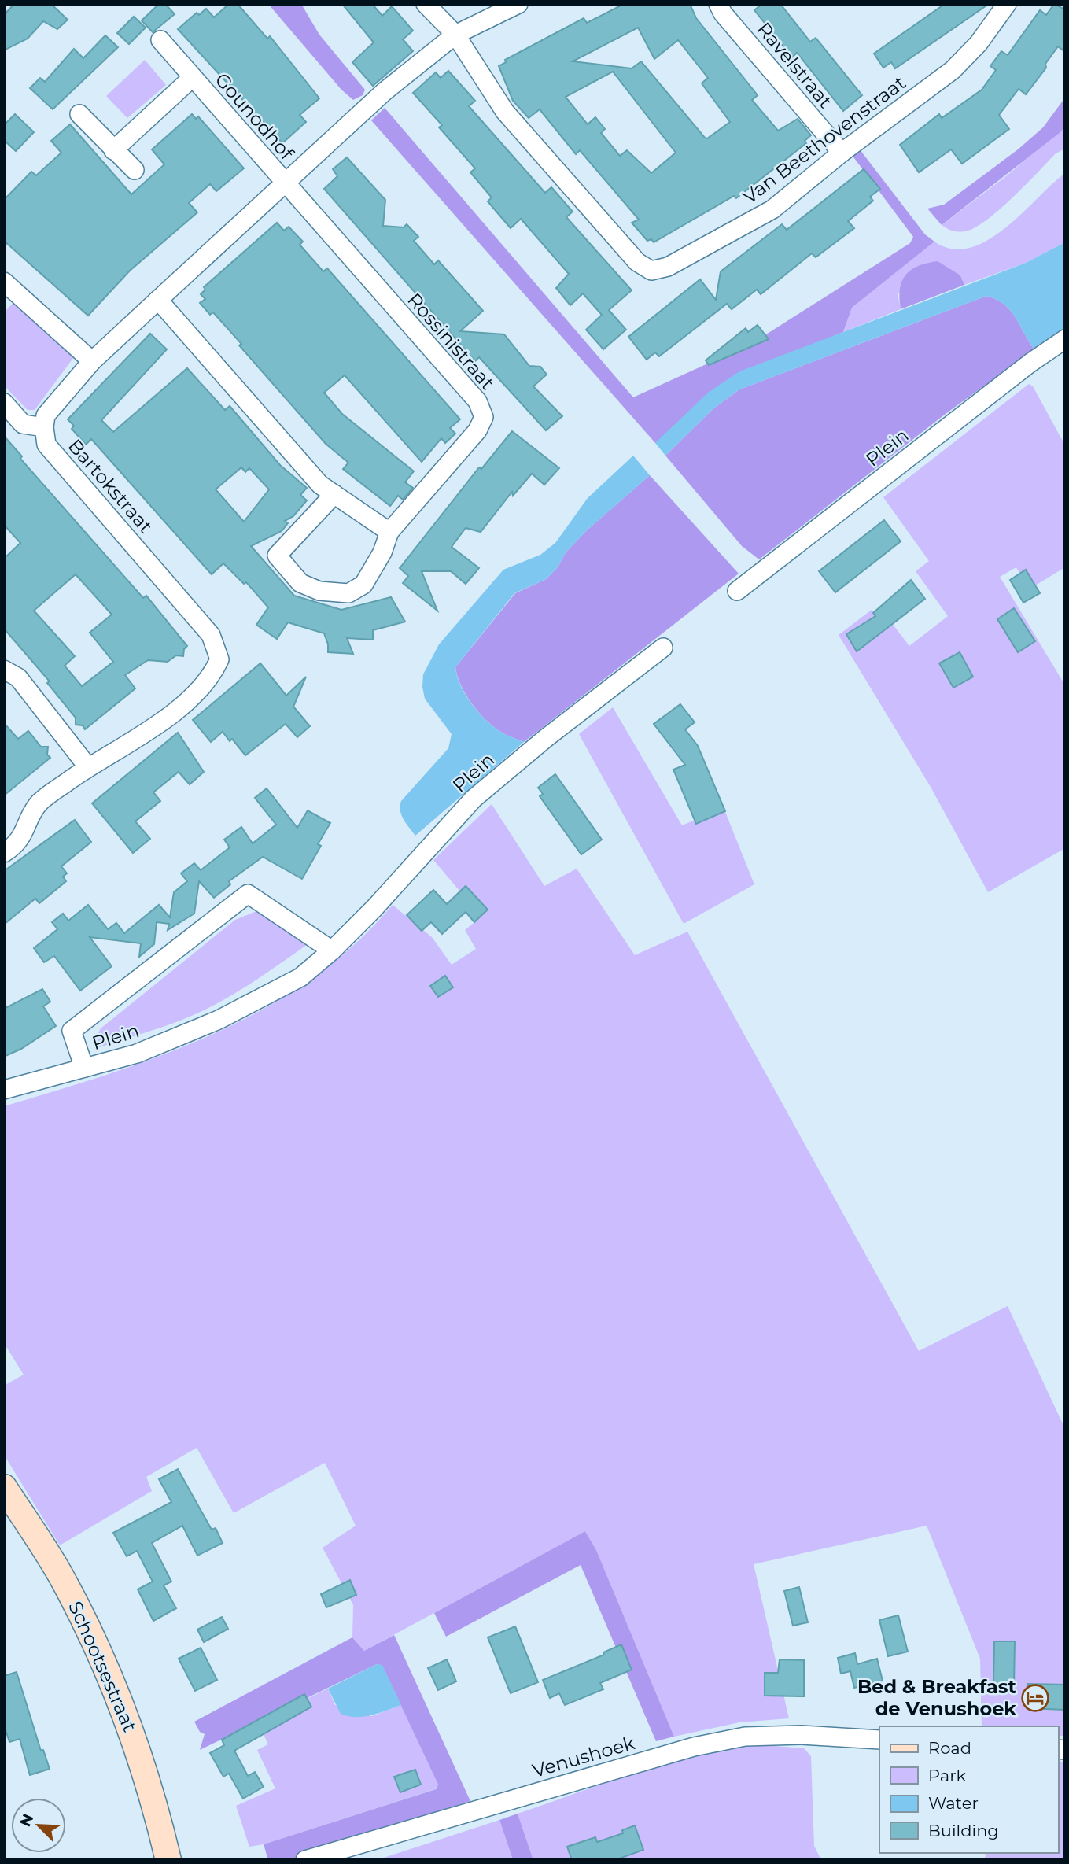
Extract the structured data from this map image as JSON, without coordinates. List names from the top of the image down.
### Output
{
  "streets": {
    "main road": ["Schootsestraat"],
    "street": [
      "Ravelstraat",
      "Gounodhof",
      "Van Beethovenstraat",
      "Rossinistraat",
      "Plein",
      "Bartokstraat",
      "Venushoek"
    ]
  },
  "crossings": [
    ["Ravelstraat", "Van Beethovenstraat"],
    ["Gounodhof", "Rossinistraat"]
  ],
  "places": {
    "hotel": ["Bed & Breakfast de Venushoek"]
  },
  "legend": [
    "Road",
    "Park",
    "Water",
    "Building"
  ],
  "north": "top left"
}
